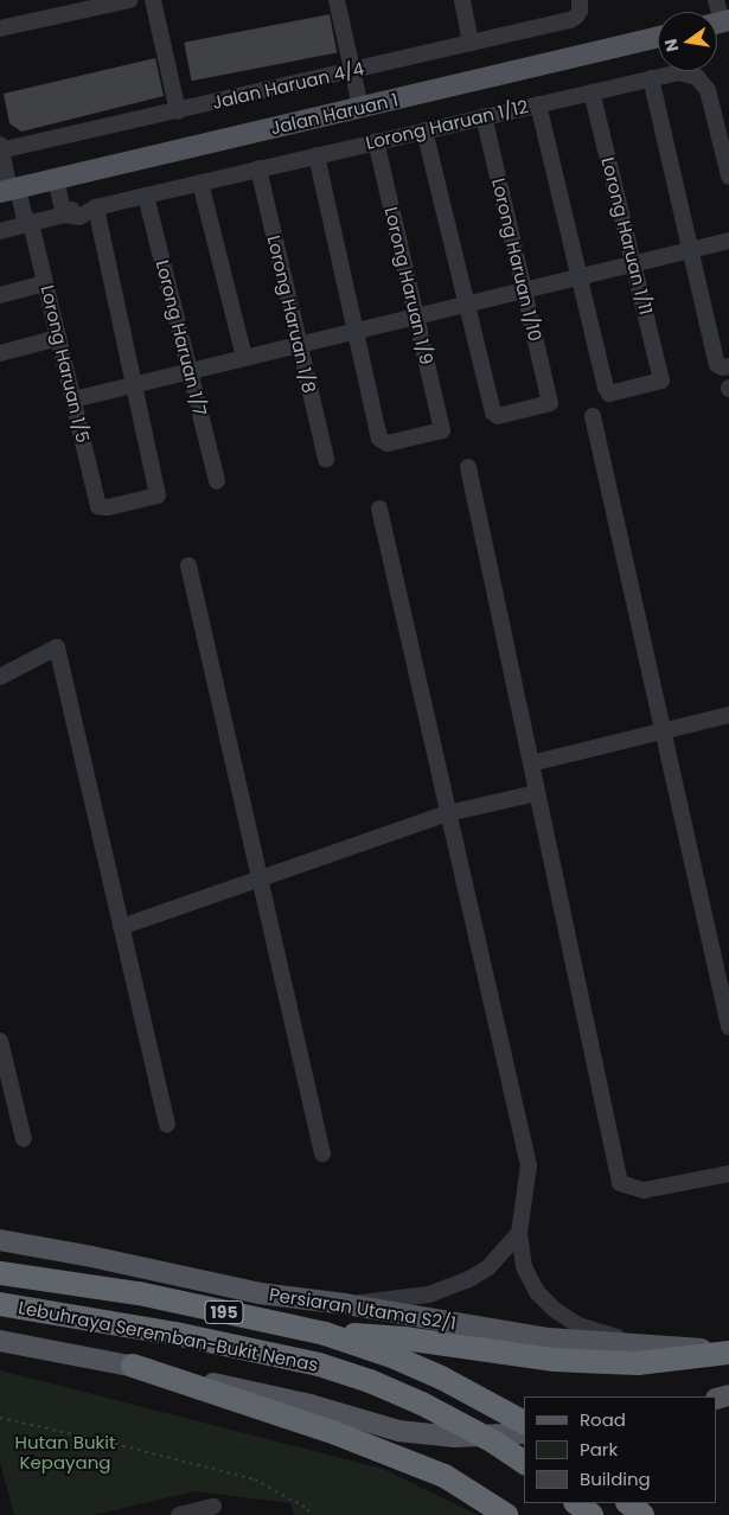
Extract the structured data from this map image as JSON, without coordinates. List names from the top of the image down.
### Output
{
  "streets": {
    "highway": ["195", "Lebuhraya Seremban-Bukit Nenas"],
    "main road": ["Jalan Haruan 1", "Persiaran Utama S2/1"],
    "street": [
      "Jalan Haruan 4/4",
      "Lorong Haruan 1/12",
      "Lorong Haruan 1/11",
      "Lorong Haruan 1/10",
      "Lorong Haruan 1/9",
      "Lorong Haruan 1/8",
      "Lorong Haruan 1/7",
      "Lorong Haruan 1/5"
    ]
  },
  "crossings": [
    ["Jalan Haruan 4/4", "Lorong Haruan 1/5"],
    ["Jalan Haruan 1", "Lorong Haruan 1/5"],
    ["Lorong Haruan 1/12", "Lorong Haruan 1/11"],
    ["Lorong Haruan 1/12", "Lorong Haruan 1/10"],
    ["Lorong Haruan 1/12", "Lorong Haruan 1/9"],
    ["Lorong Haruan 1/12", "Lorong Haruan 1/8"],
    ["Lorong Haruan 1/12", "Lorong Haruan 1/7"],
    ["Lorong Haruan 1/12", "Lorong Haruan 1/5"]
  ],
  "parks": ["Hutan Bukit Kepayang"],
  "legend": ["Road", "Park", "Building"],
  "north": "left"
}
